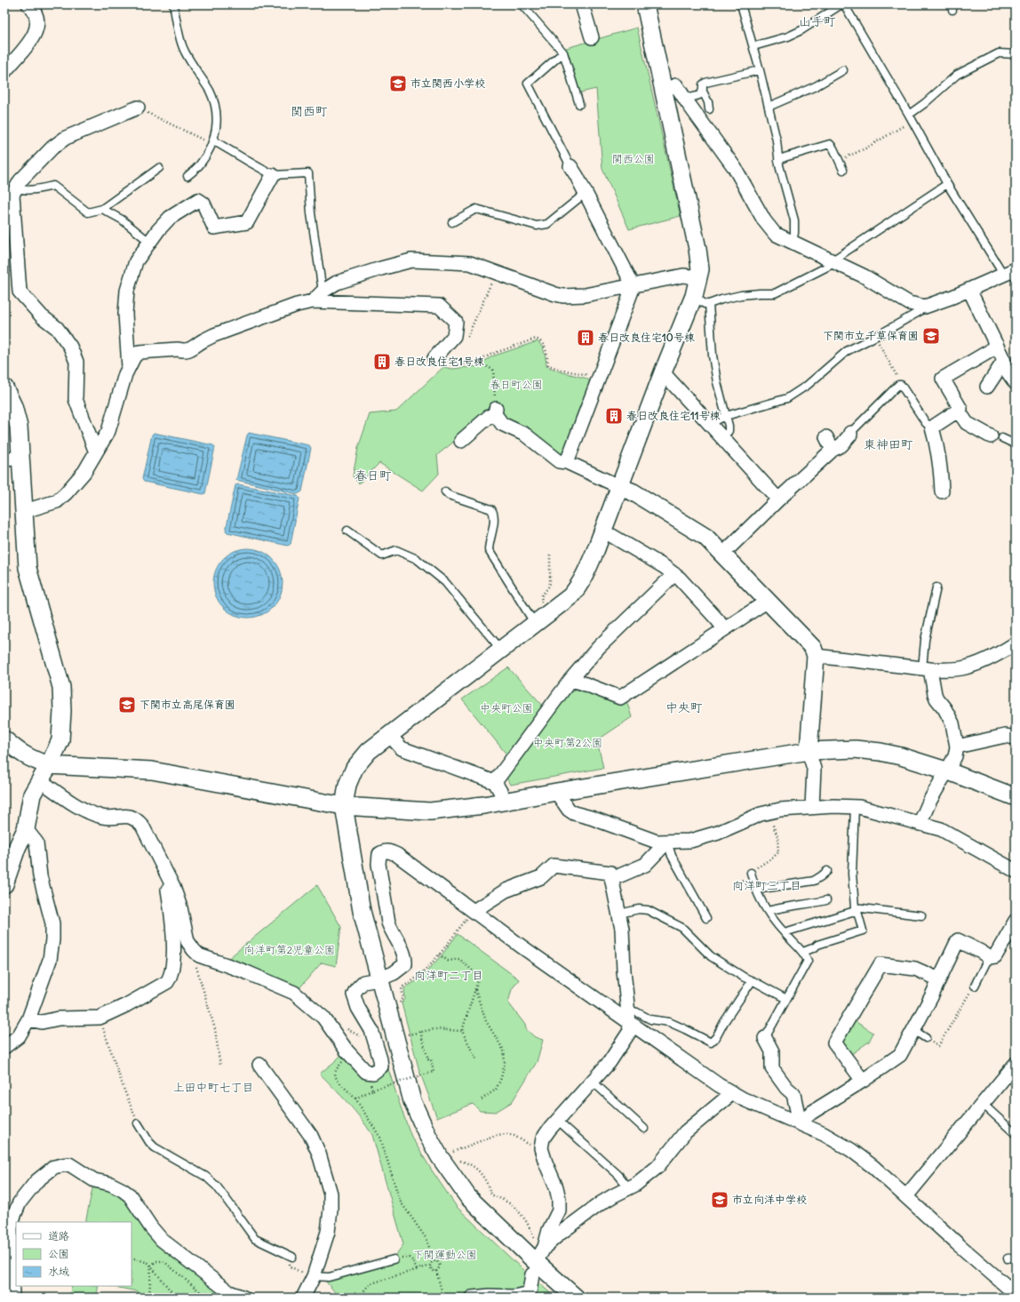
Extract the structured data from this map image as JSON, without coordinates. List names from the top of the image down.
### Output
{
  "districts": [
    "山手町",
    "関西町",
    "東神田町",
    "春日町",
    "中央町",
    "向洋町三丁目",
    "向洋町二丁目",
    "上田中町七丁目"
  ],
  "parks": [
    "関西公園",
    "春日町公園",
    "中央町公園",
    "中央町第2公園",
    "向洋町第2児童公園",
    "下関運動公園"
  ],
  "places": {
    "school or university": [
      "市立関西小学校",
      "下関市立千草保育園",
      "下関市立高尾保育園",
      "市立向洋中学校"
    ],
    "building": ["春日改良住宅10号棟", "春日改良住宅1号棟", "春日改良住宅11号棟"]
  },
  "legend": ["道路", "公園", "水域"]
}
